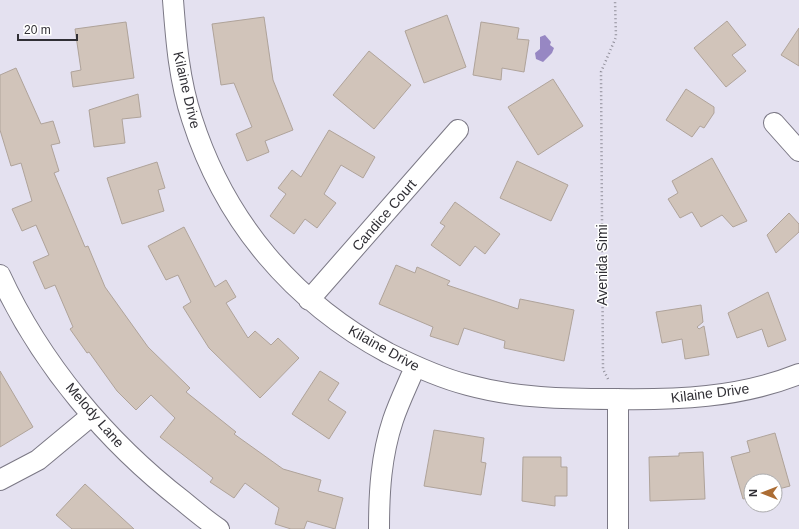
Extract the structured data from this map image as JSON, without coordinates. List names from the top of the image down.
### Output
{
  "streets": {
    "street": ["Kilaine Drive", "Candice Court", "Melody Lane"],
    "path": ["Avenida Simi"]
  },
  "crossings": [
    ["Kilaine Drive", "Candice Court"],
    ["Kilaine Drive", "Avenida Simi"]
  ],
  "scale_bar": "20 m",
  "north": "left"
}
